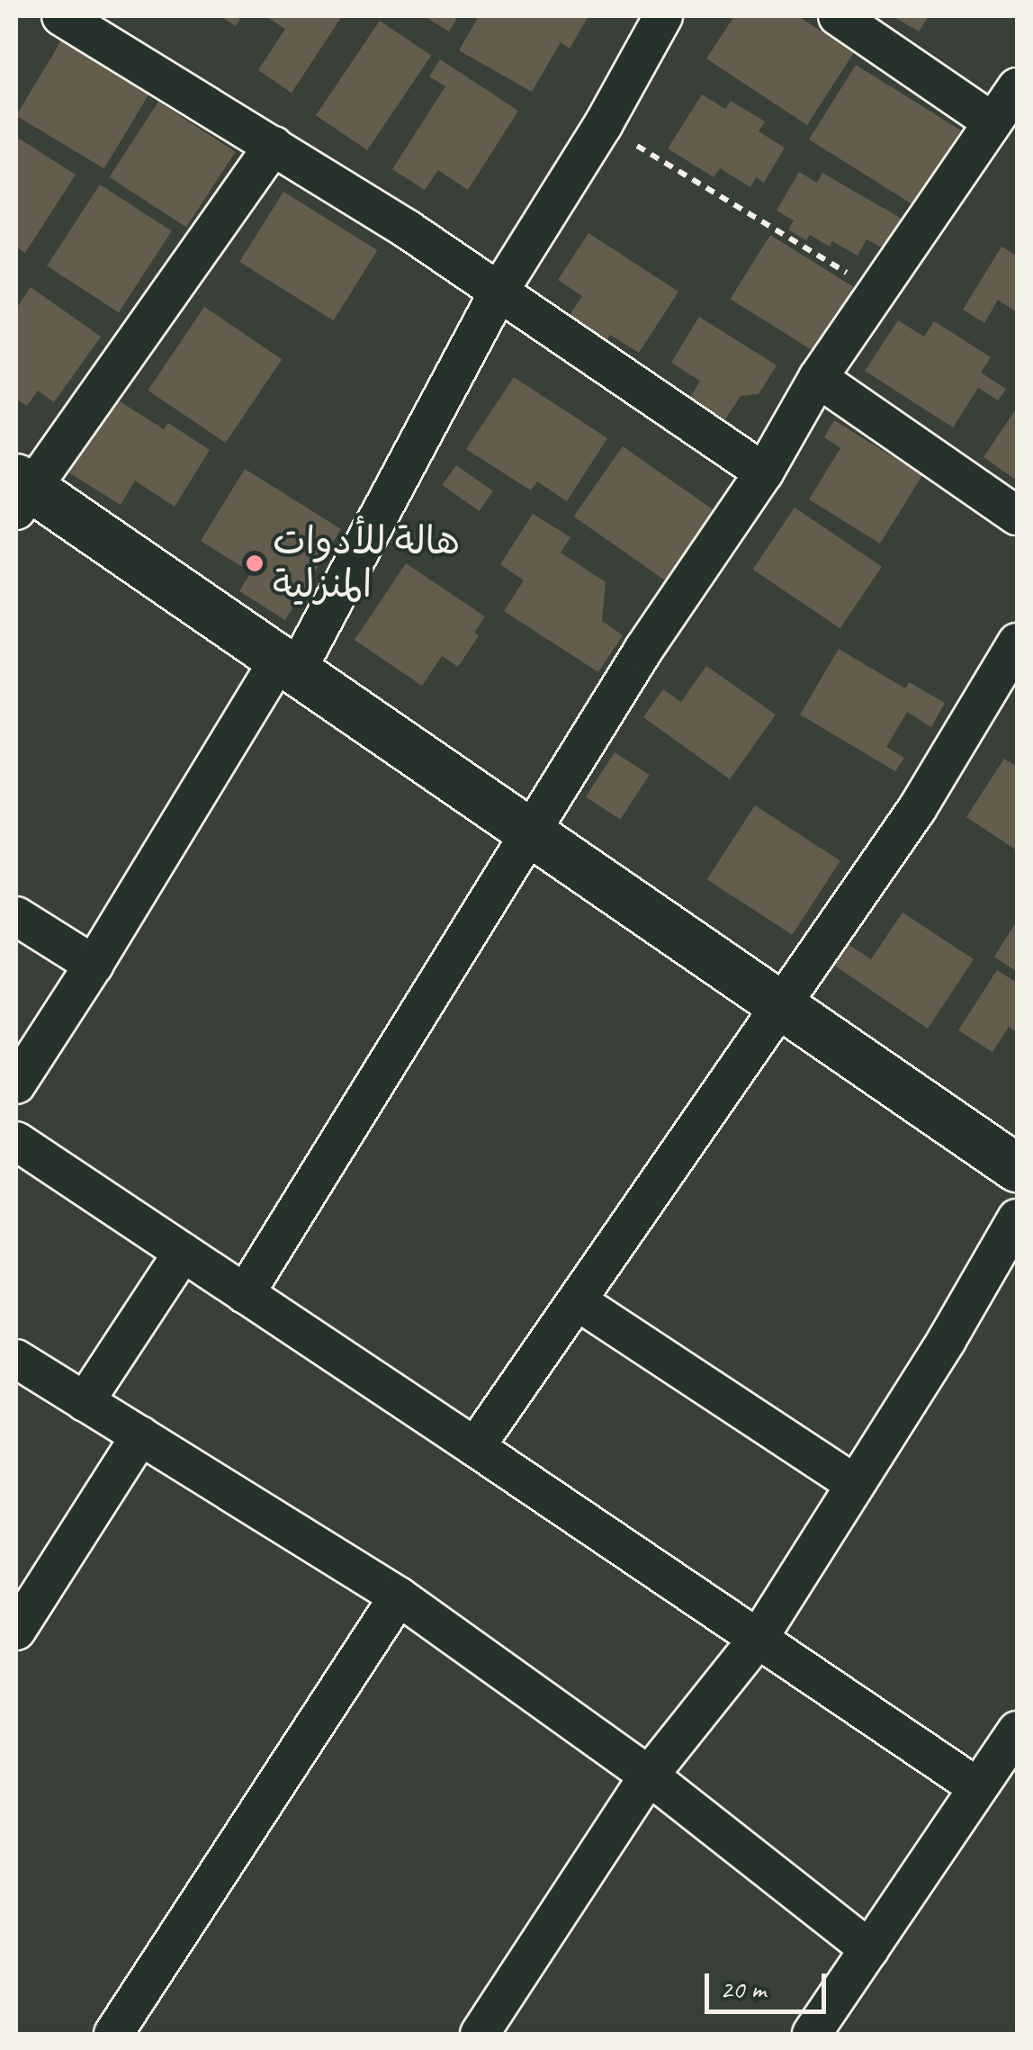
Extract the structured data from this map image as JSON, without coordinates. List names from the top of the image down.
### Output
{
  "places": ["هالة للأدوات المنزلية"],
  "scale_bar": "20 m"
}
